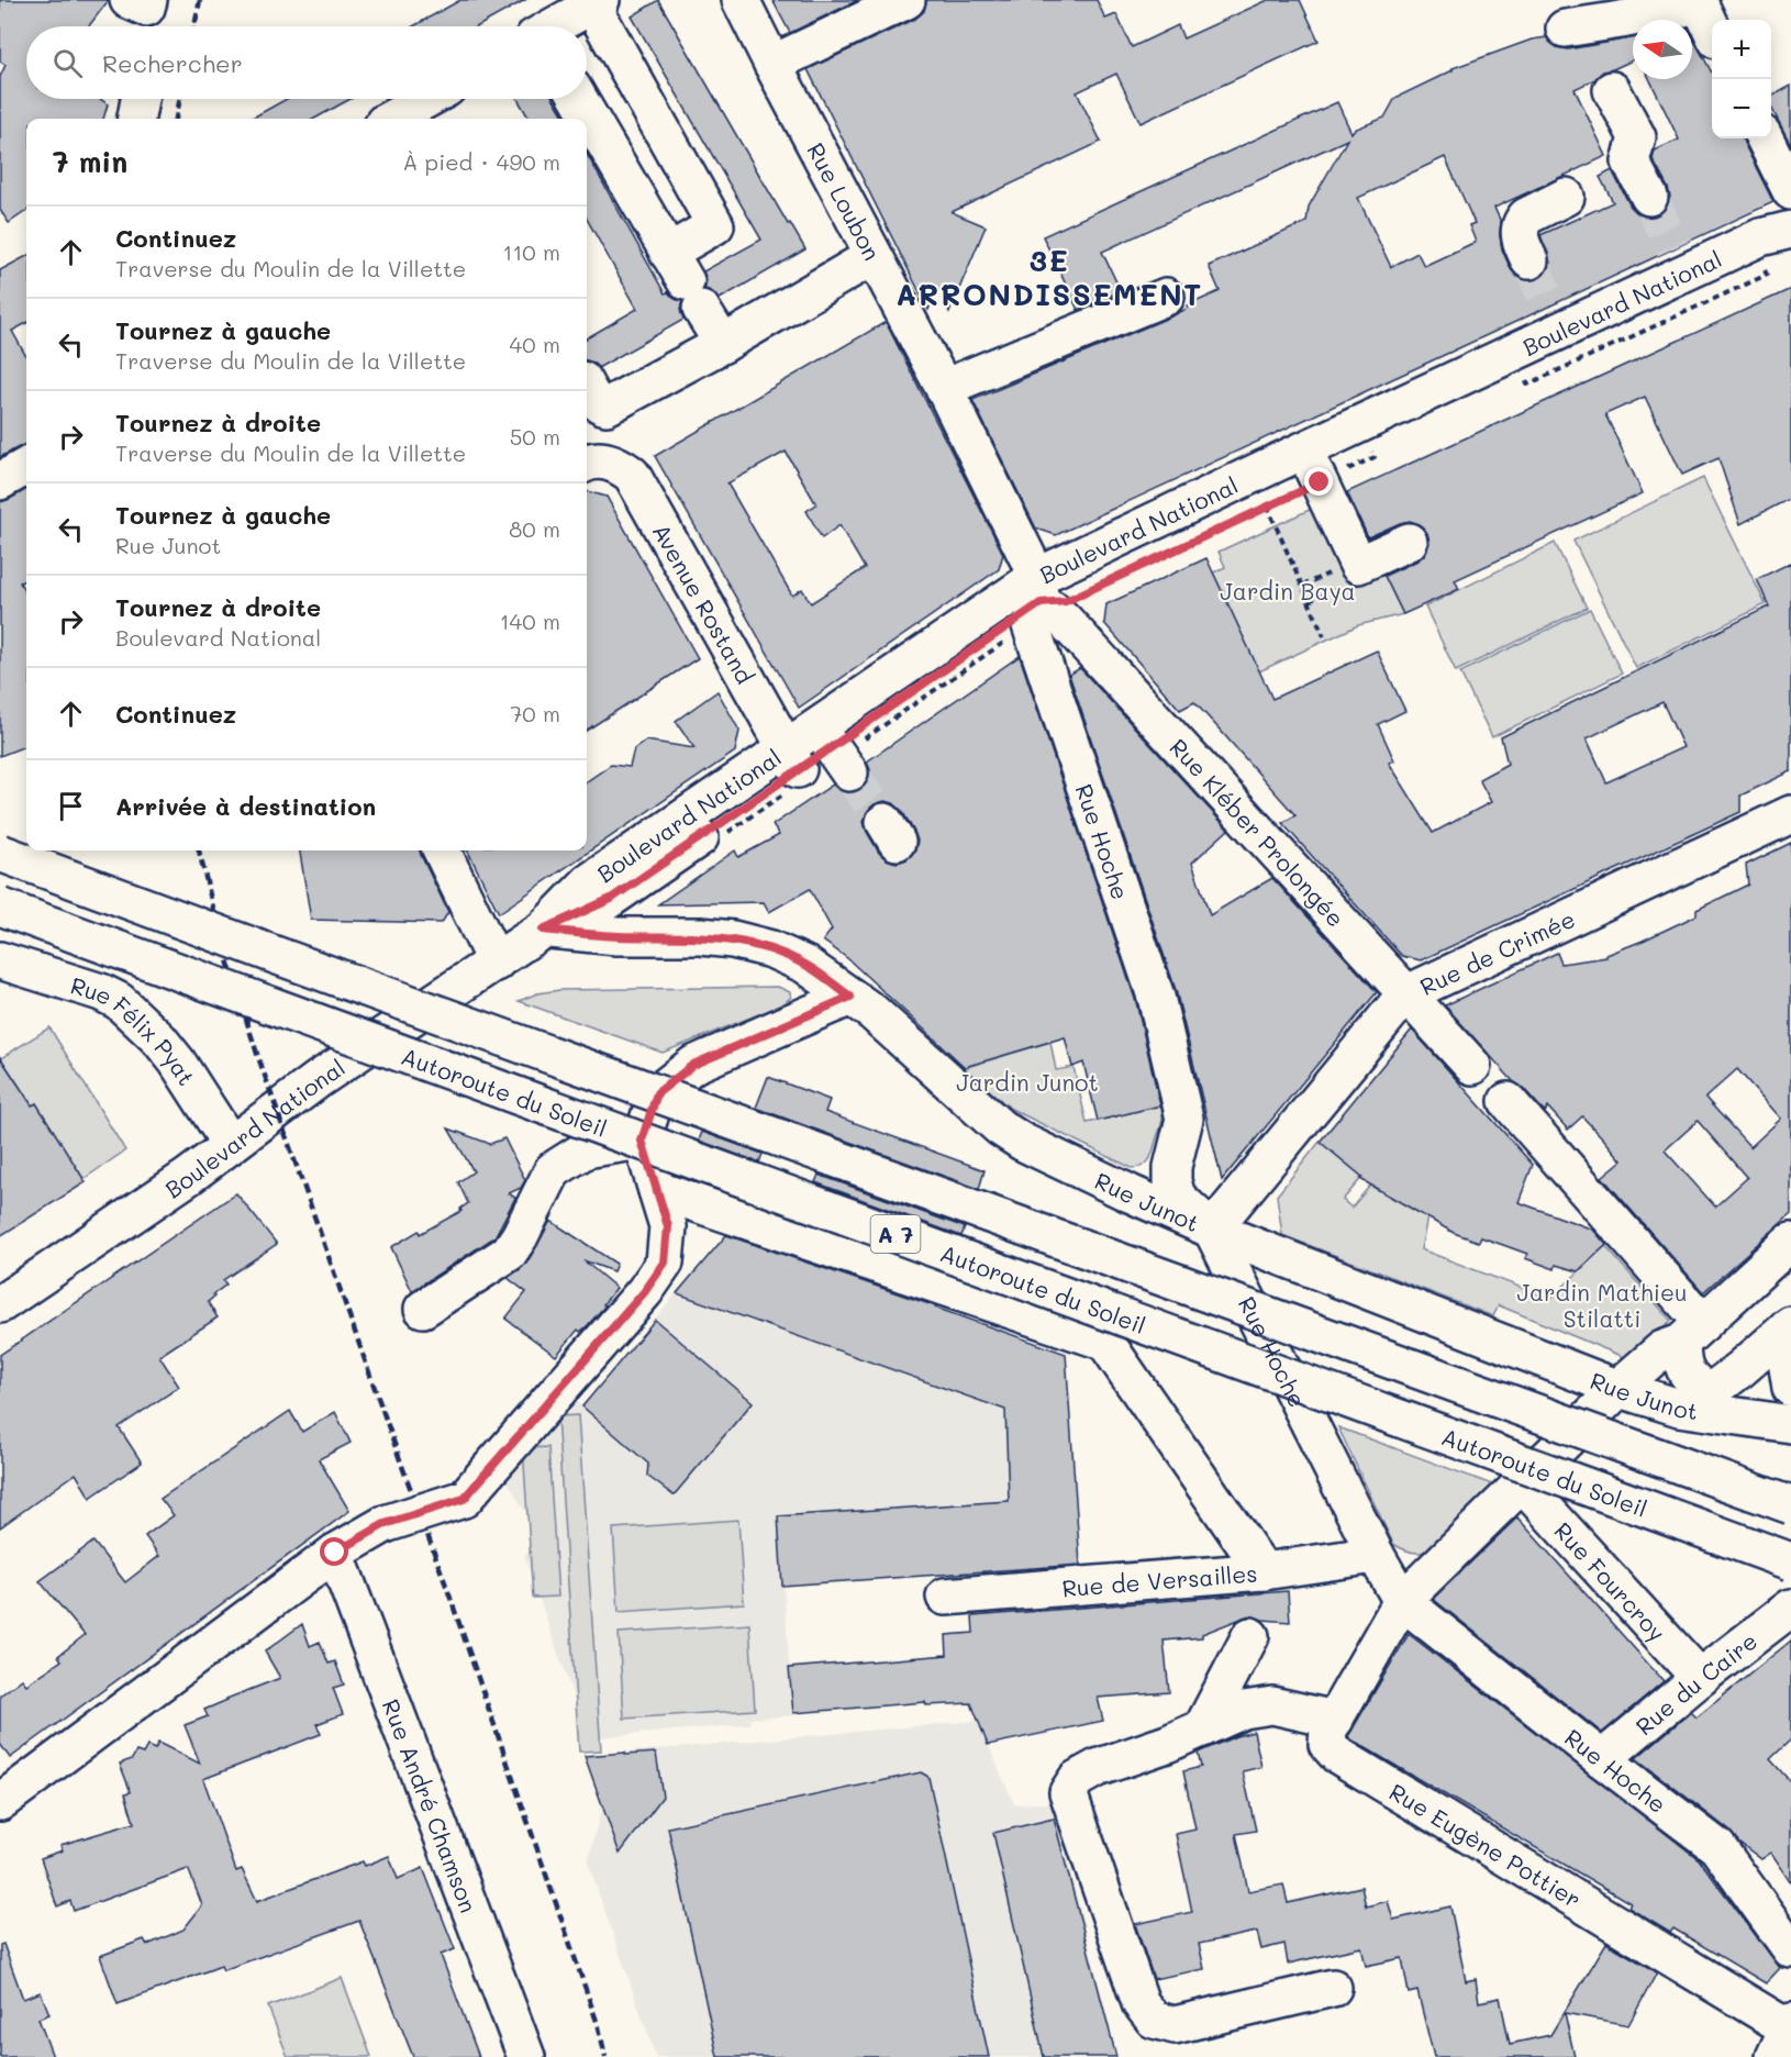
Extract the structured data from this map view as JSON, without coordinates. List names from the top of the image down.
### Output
{
  "streets": {
    "main road": [
      "Rue Loubon",
      "Boulevard National",
      "Avenue Rostand",
      "Rue Kléber Prolongée",
      "Rue Hoche",
      "Rue de Crimée",
      "Rue Félix Pyat",
      "Autoroute du Soleil",
      "Rue Junot",
      "A 7",
      "Rue de Versailles",
      "Rue Fourcroy",
      "Rue du Caire",
      "Rue André Chamson",
      "Rue Eugène Pottier"
    ]
  },
  "crossings": [
    ["Rue Loubon", "Boulevard National"],
    ["Rue Loubon", "Rue Kléber Prolongée"],
    ["Rue Loubon", "Rue Hoche"],
    ["Boulevard National", "Avenue Rostand"],
    ["Boulevard National", "Rue Kléber Prolongée"],
    ["Boulevard National", "Rue Hoche"],
    ["Boulevard National", "Rue Félix Pyat"],
    ["Boulevard National", "Rue Junot"],
    ["Rue Kléber Prolongée", "Rue Hoche"],
    ["Rue Kléber Prolongée", "Rue de Crimée"],
    ["Rue Hoche", "Rue de Crimée"],
    ["Rue Hoche", "Rue Junot"],
    ["Rue Hoche", "Rue de Versailles"],
    ["Rue Hoche", "Rue du Caire"],
    ["Rue Hoche", "Rue Eugène Pottier"],
    ["Rue de Crimée", "Rue Junot"],
    ["Rue Junot", "Rue Eugène Pottier"],
    ["Rue Fourcroy", "Rue du Caire"],
    ["Rue Fourcroy", "Rue Eugène Pottier"]
  ],
  "districts": ["3E ARRONDISSEMENT"],
  "parks": ["Jardin Baya", "Jardin Junot", "Jardin Mathieu Stilatti"],
  "north": "left",
  "page": {
    "map_buttons": ["+", "−"],
    "search": "Rechercher",
    "heading": ["7 min", "À pied · 490 m"],
    "list": [
      ["Continuez", "Traverse du Moulin de la Villette", "110 m"],
      ["Tournez à gauche", "Traverse du Moulin de la Villette", "40 m"],
      ["Tournez à droite", "Traverse du Moulin de la Villette", "50 m"],
      ["Tournez à gauche", "Rue Junot", "80 m"],
      ["Tournez à droite", "Boulevard National", "140 m"],
      ["Continuez", "70 m"],
      "Arrivée à destination"
    ]
  }
}
